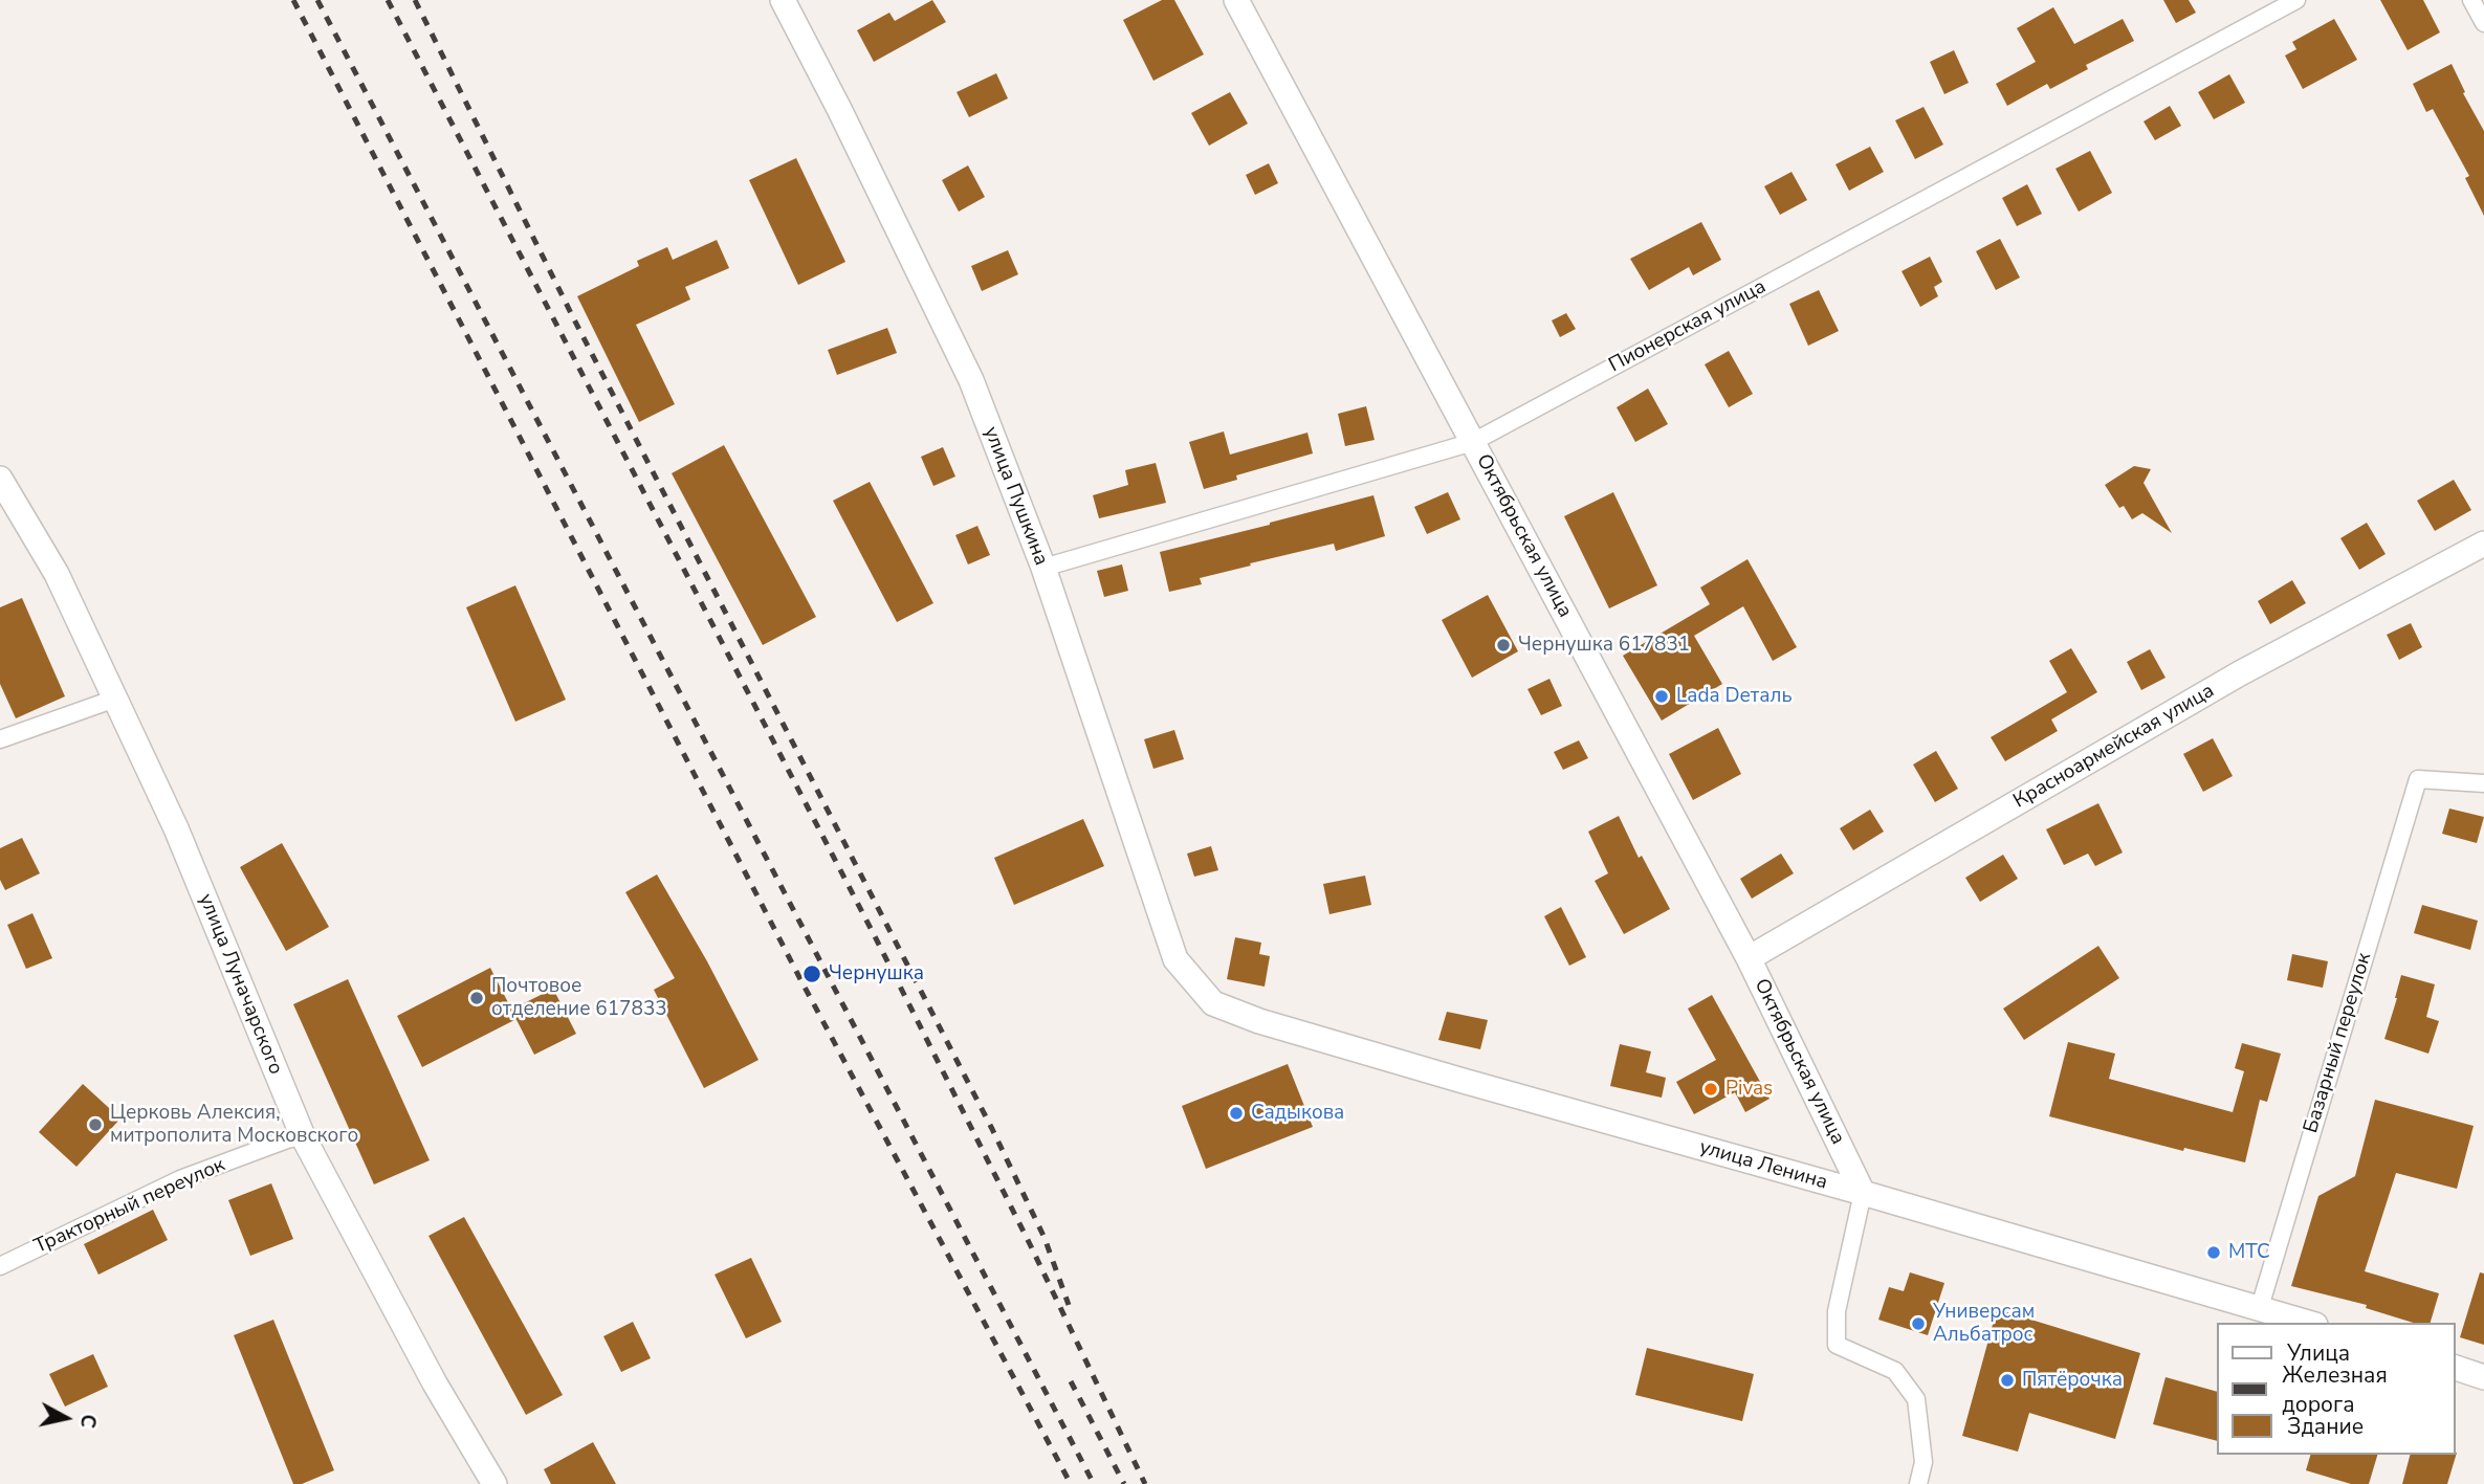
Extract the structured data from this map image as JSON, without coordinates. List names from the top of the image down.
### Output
{
  "streets": {
    "street": [
      "Пионерская улица",
      "улица Пушкина",
      "Октябрьская улица",
      "Красноармейская улица",
      "улица Луначарского",
      "Базарный переулок",
      "улица Ленина",
      "Тракторный переулок"
    ]
  },
  "crossings": [
    ["Пионерская улица", "улица Пушкина"],
    ["Пионерская улица", "Октябрьская улица"],
    ["улица Пушкина", "улица Ленина"],
    ["Октябрьская улица", "Красноармейская улица"],
    ["Октябрьская улица", "улица Ленина"],
    ["улица Луначарского", "Тракторный переулок"],
    ["Базарный переулок", "улица Ленина"]
  ],
  "places": [
    "Чернушка 617831",
    "Lada Dеталь",
    "Чернушка",
    "Почтовое отделение 617833",
    "Pivas",
    "Садыкова",
    "Церковь Алексия, митрополита Московского",
    "МТС",
    "Универсам Альбатрос",
    "Пятёрочка"
  ],
  "legend": ["Улица", "Железная дорога", "Здание"],
  "north": "right"
}
